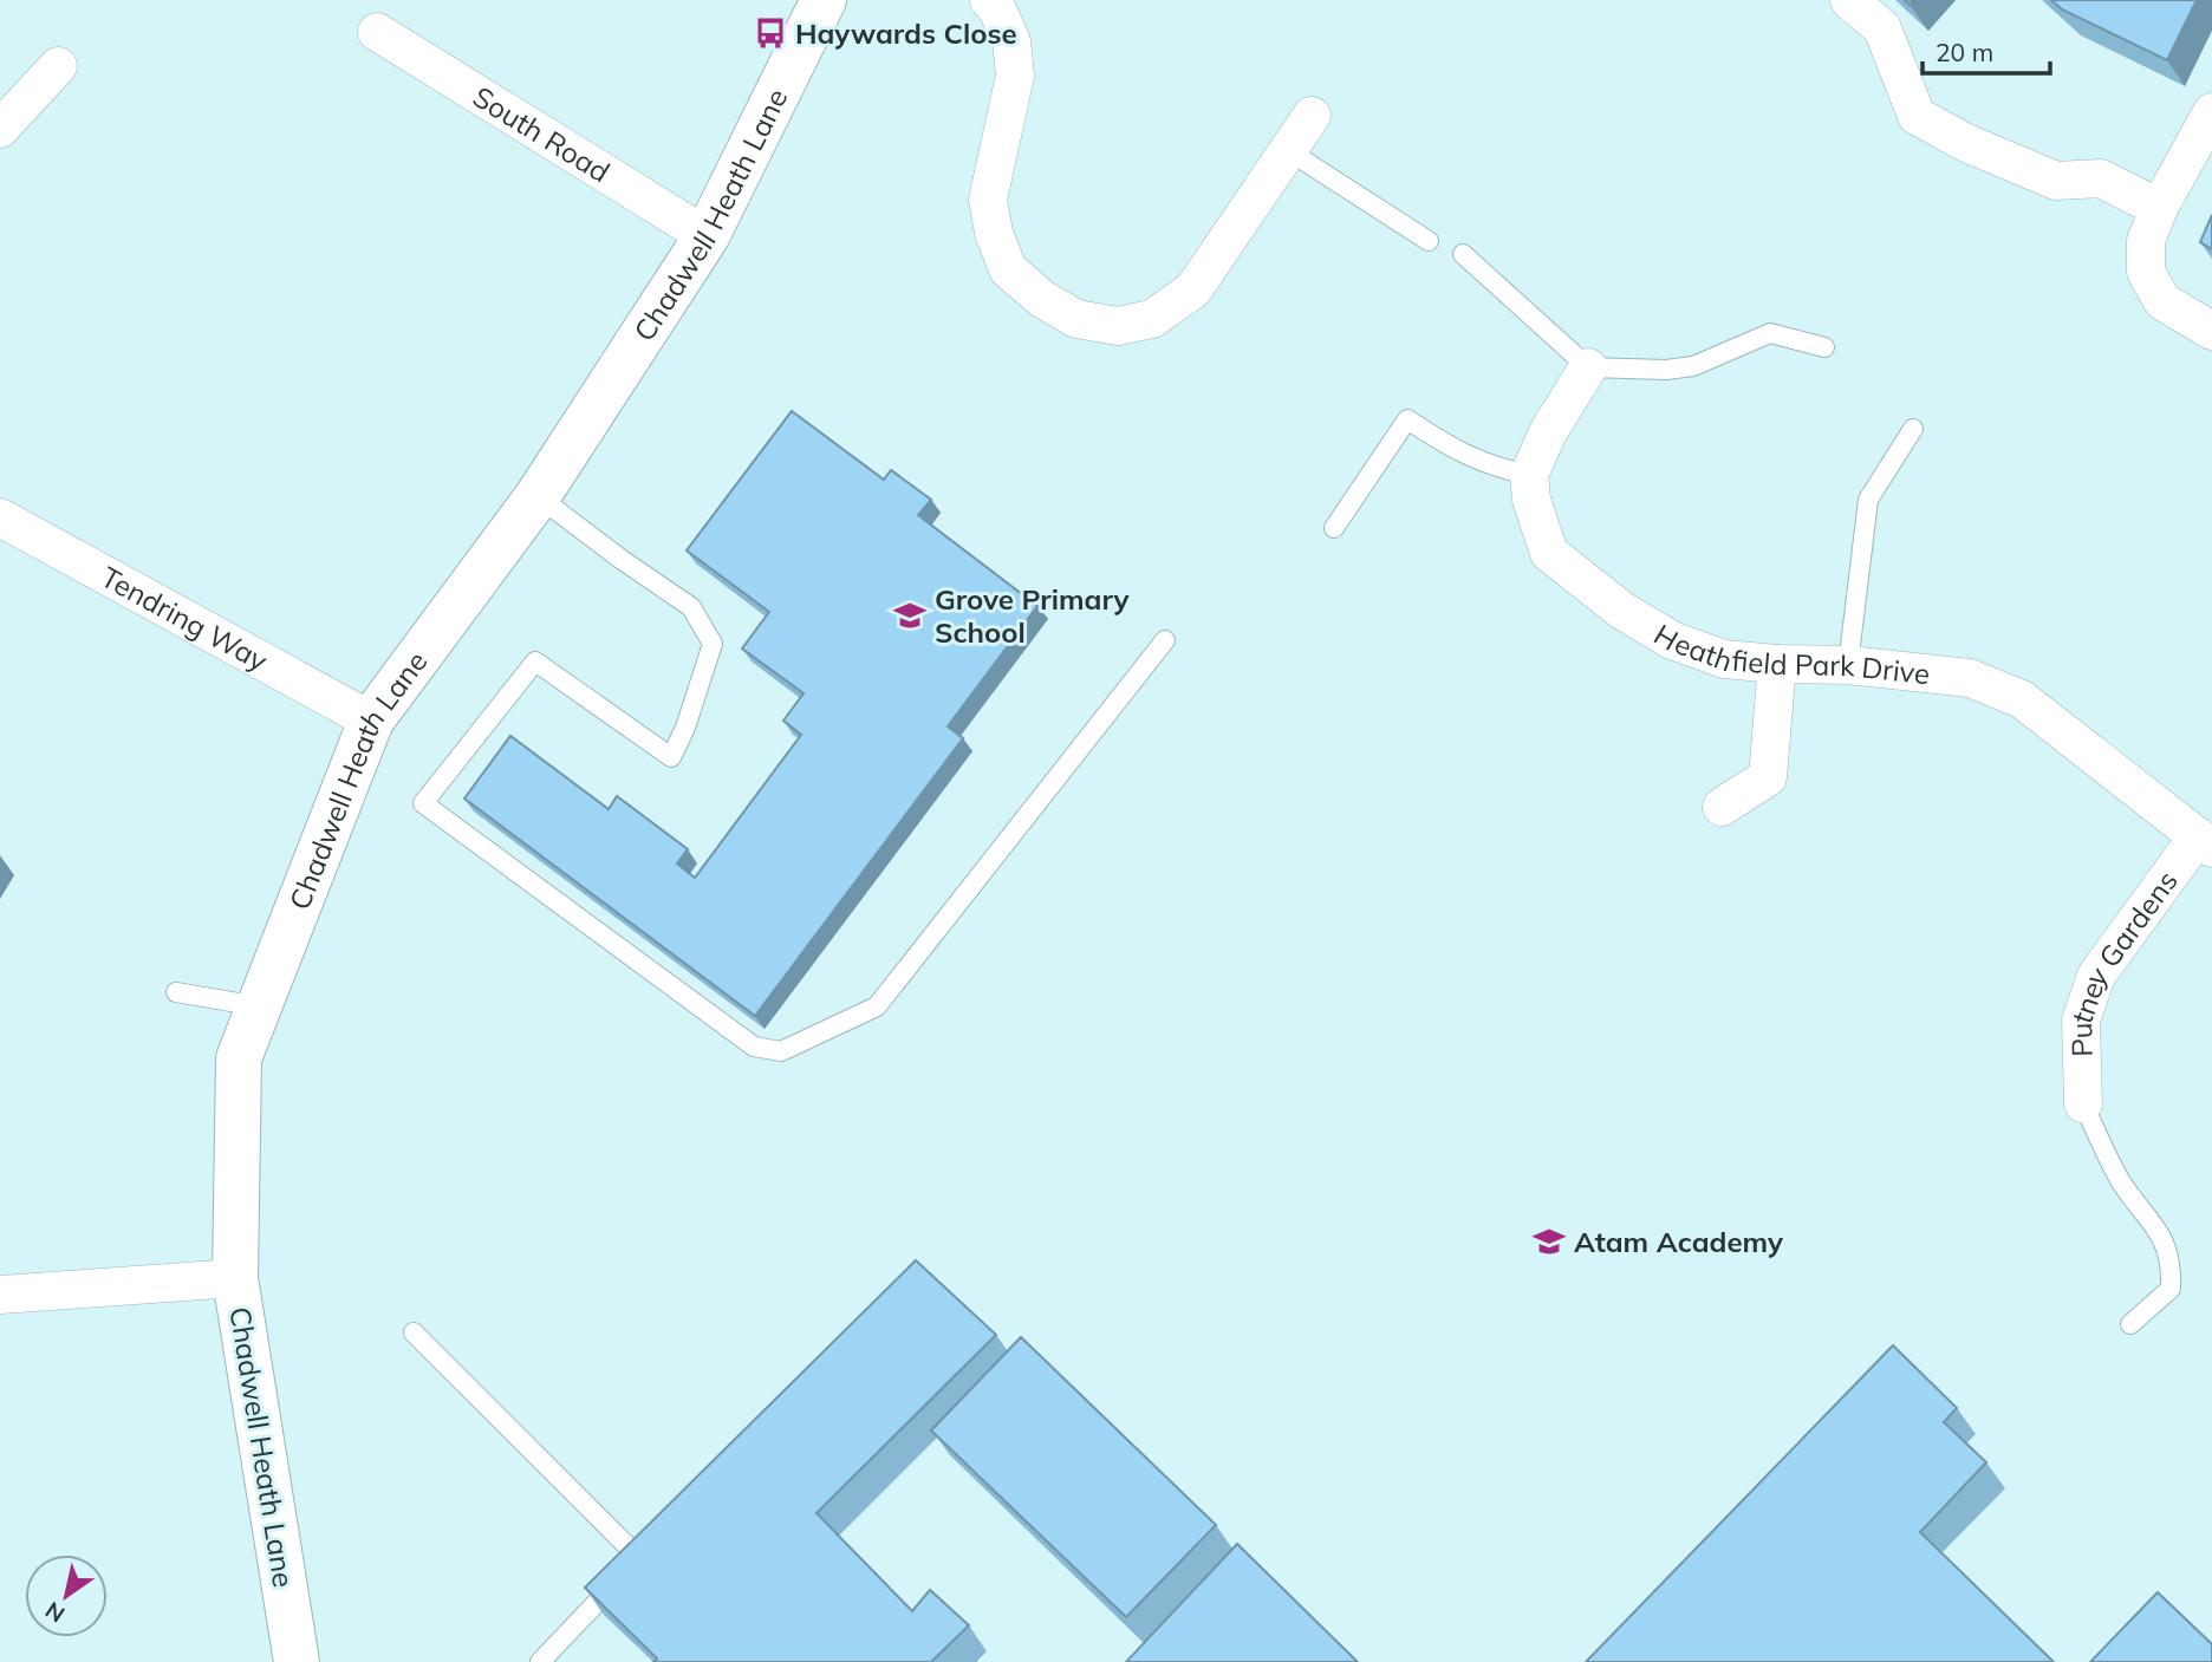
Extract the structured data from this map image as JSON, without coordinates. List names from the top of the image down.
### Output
{
  "streets": {
    "street": [
      "South Road",
      "Chadwell Heath Lane",
      "Tendring Way",
      "Heathfield Park Drive",
      "Putney Gardens"
    ]
  },
  "crossings": [
    ["South Road", "Chadwell Heath Lane"],
    ["Chadwell Heath Lane", "Tendring Way"],
    ["Heathfield Park Drive", "Putney Gardens"]
  ],
  "places": {
    "bus stop": ["Haywards Close"],
    "school or university": ["Grove Primary School", "Atam Academy"]
  },
  "scale_bar": "20 m",
  "north": "bottom left"
}
